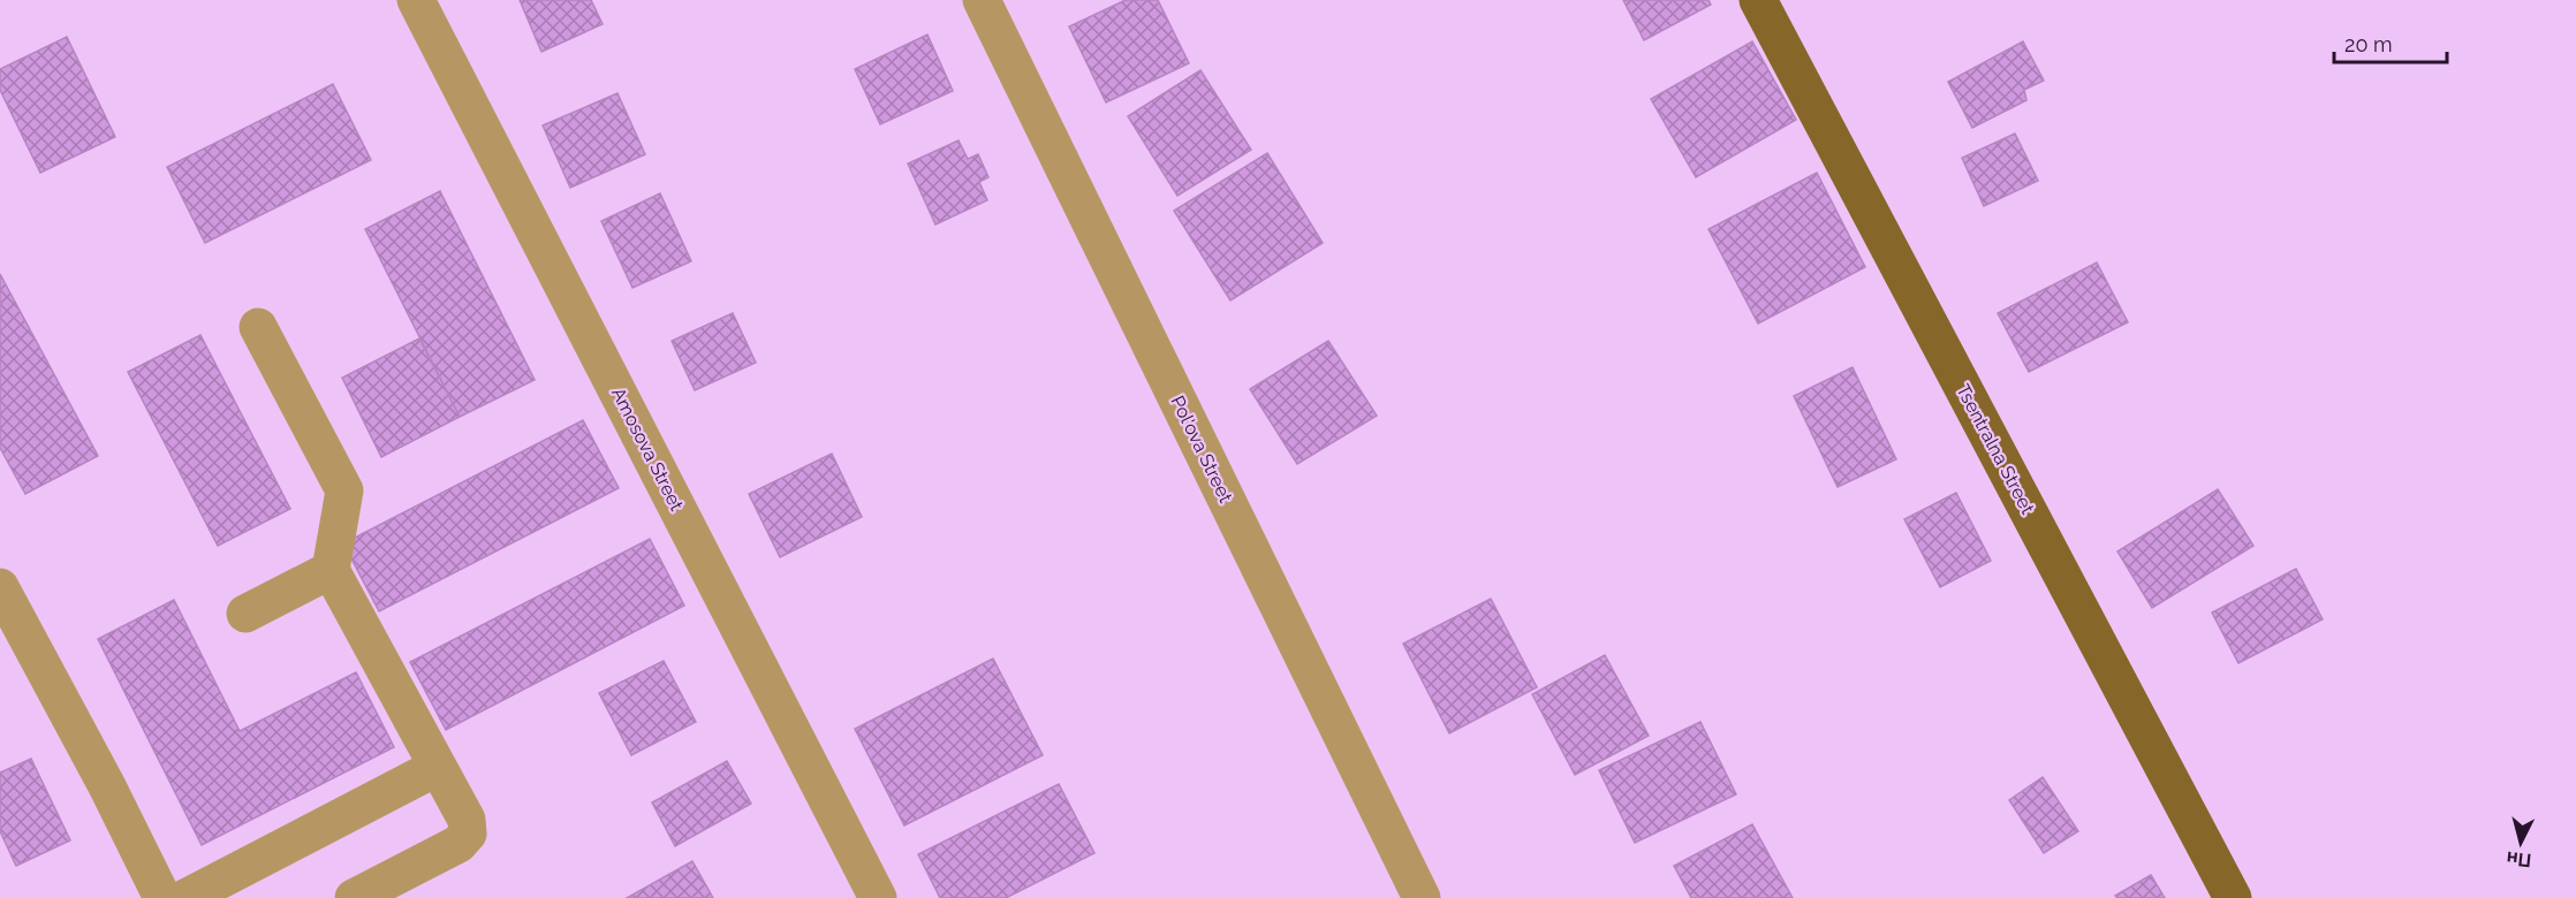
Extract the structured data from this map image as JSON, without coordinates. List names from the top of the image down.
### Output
{
  "streets": {
    "main road": ["Tsentralna Street"],
    "street": ["Amosova Street", "Pol'ova Street"]
  },
  "scale_bar": "20 m",
  "north": "bottom"
}
